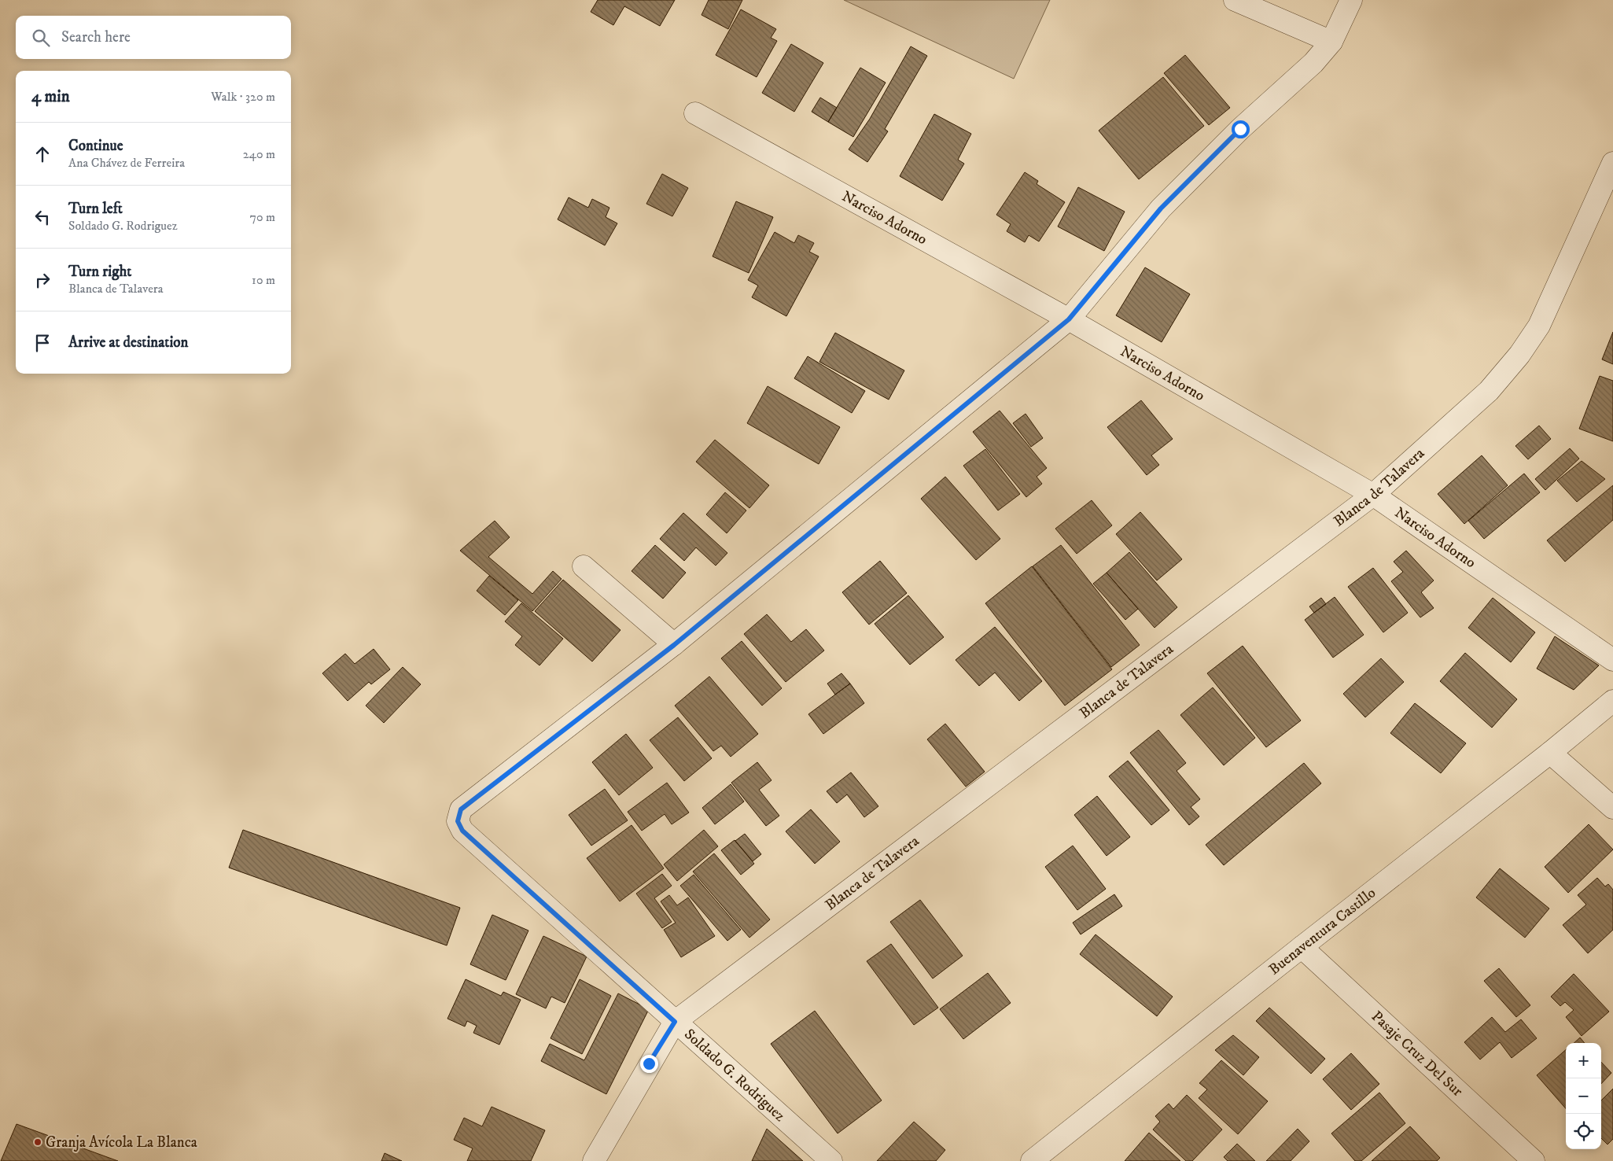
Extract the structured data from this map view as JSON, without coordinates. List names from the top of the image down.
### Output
{
  "streets": {
    "street": [
      "Narciso Adorno",
      "Blanca de Talavera",
      "Buenaventura Castillo",
      "Pasaje Cruz Del Sur",
      "Soldado G. Rodriguez"
    ]
  },
  "crossings": [
    ["Narciso Adorno", "Blanca de Talavera"],
    ["Blanca de Talavera", "Soldado G. Rodriguez"],
    ["Buenaventura Castillo", "Pasaje Cruz Del Sur"]
  ],
  "places": ["Granja Avícola La Blanca"],
  "page": {
    "search": "Search here",
    "heading": ["4 min", "Walk · 320 m"],
    "list": [
      ["Continue", "Ana Chávez de Ferreira", "240 m"],
      ["Turn left", "Soldado G. Rodriguez", "70 m"],
      ["Turn right", "Blanca de Talavera", "10 m"],
      "Arrive at destination"
    ],
    "map_buttons": ["+", "−"]
  }
}
